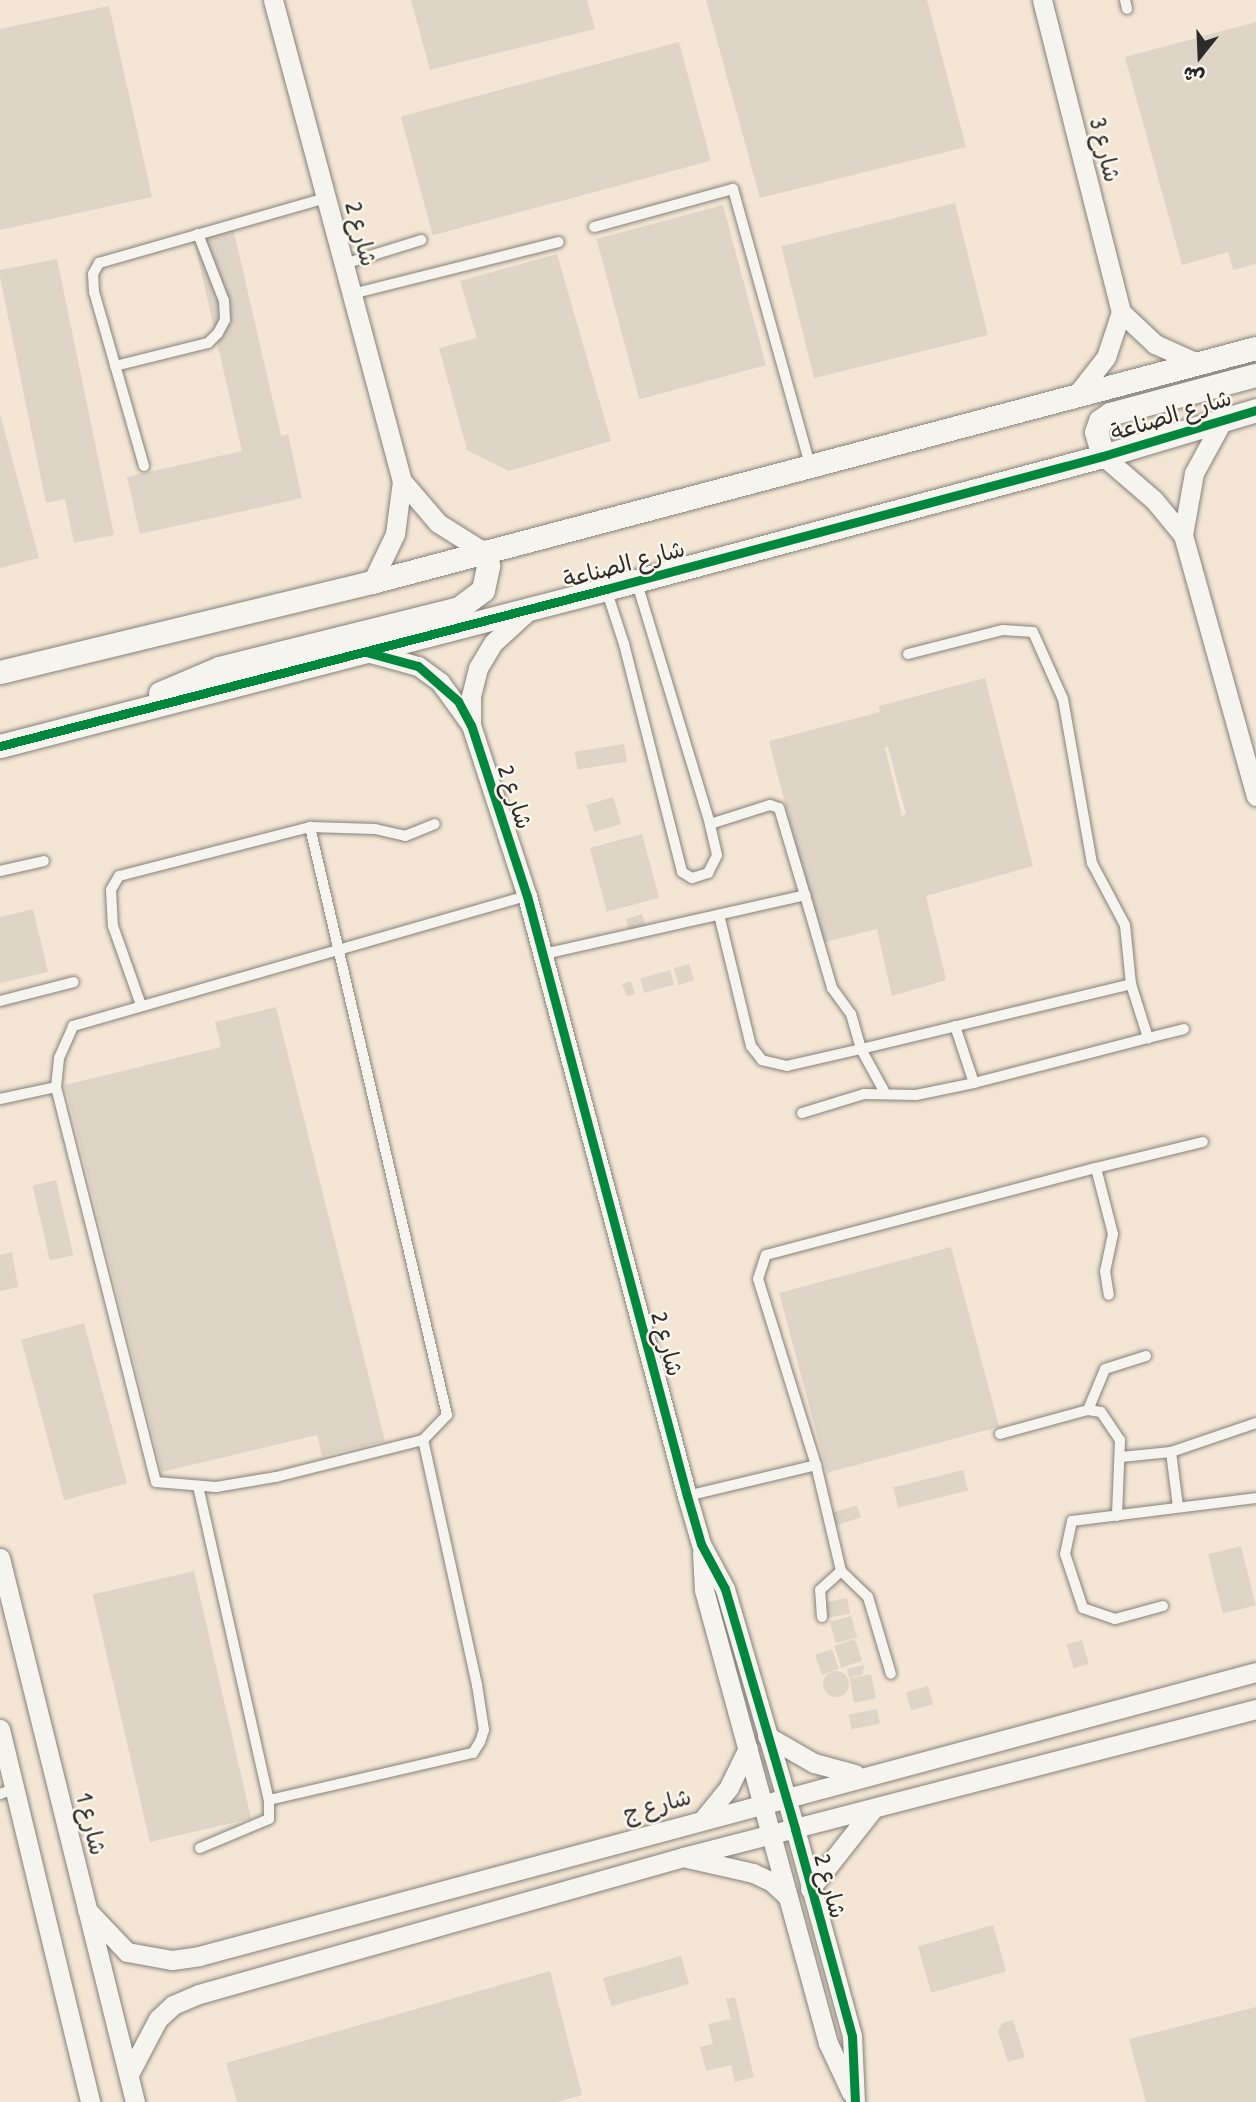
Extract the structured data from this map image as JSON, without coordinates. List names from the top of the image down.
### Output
{
  "streets": {
    "street": [
      "شارع 3",
      "شارع 2",
      "شارع الصناعة",
      "شارع ج",
      "شارع 1"
    ]
  },
  "crossings": [
    ["شارع 2", "شارع الصناعة"],
    ["شارع 2", "شارع ج"],
    ["شارع ج", "شارع 1"]
  ],
  "north": "bottom"
}
